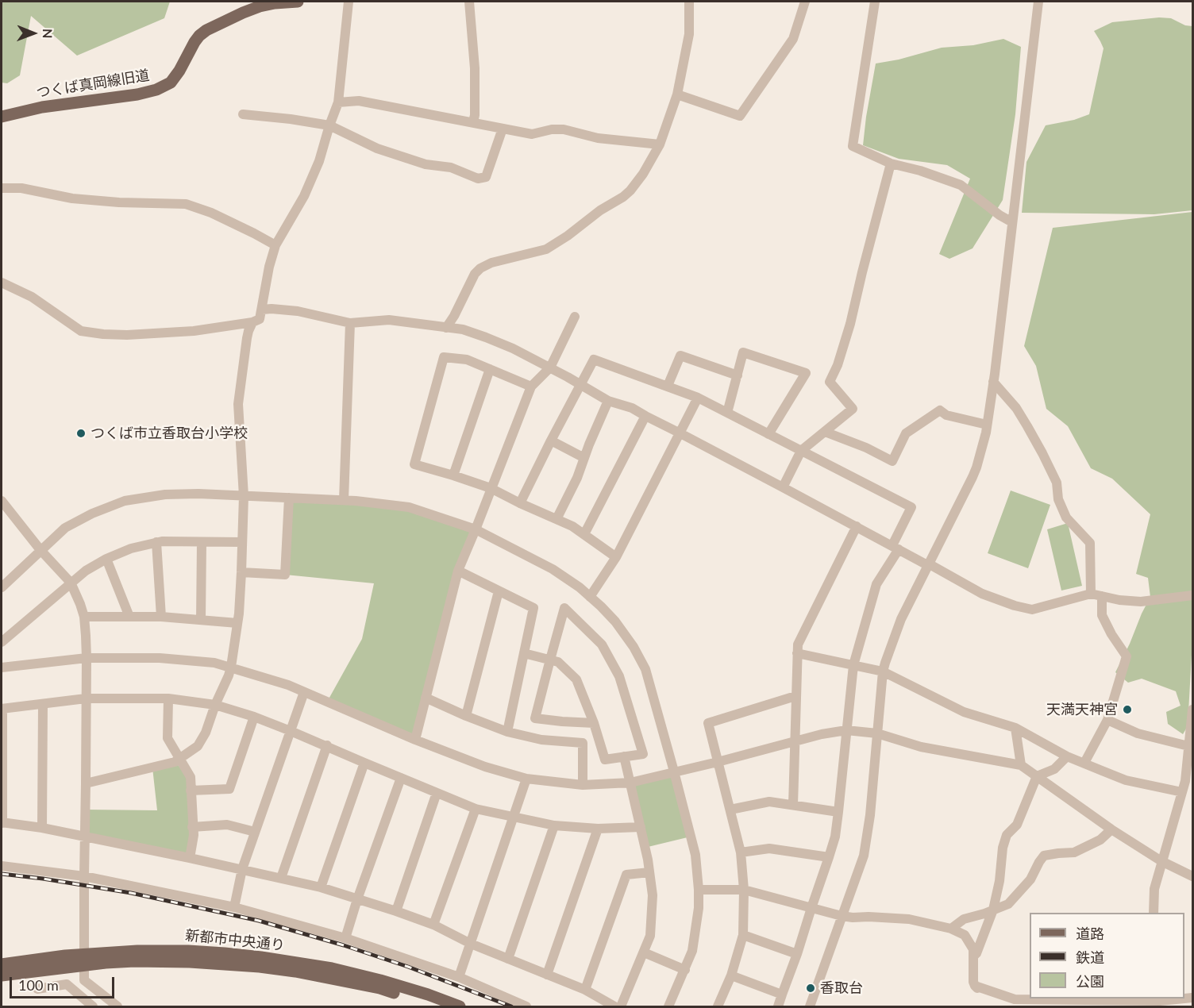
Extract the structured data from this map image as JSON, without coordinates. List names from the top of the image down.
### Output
{
  "streets": {
    "main road": ["つくば真岡線旧道", "新都市中央通り"]
  },
  "places": ["つくば市立香取台小学校", "天満天神宮", "香取台"],
  "legend": ["道路", "鉄道", "公園"],
  "scale_bar": "100 m",
  "north": "right"
}
